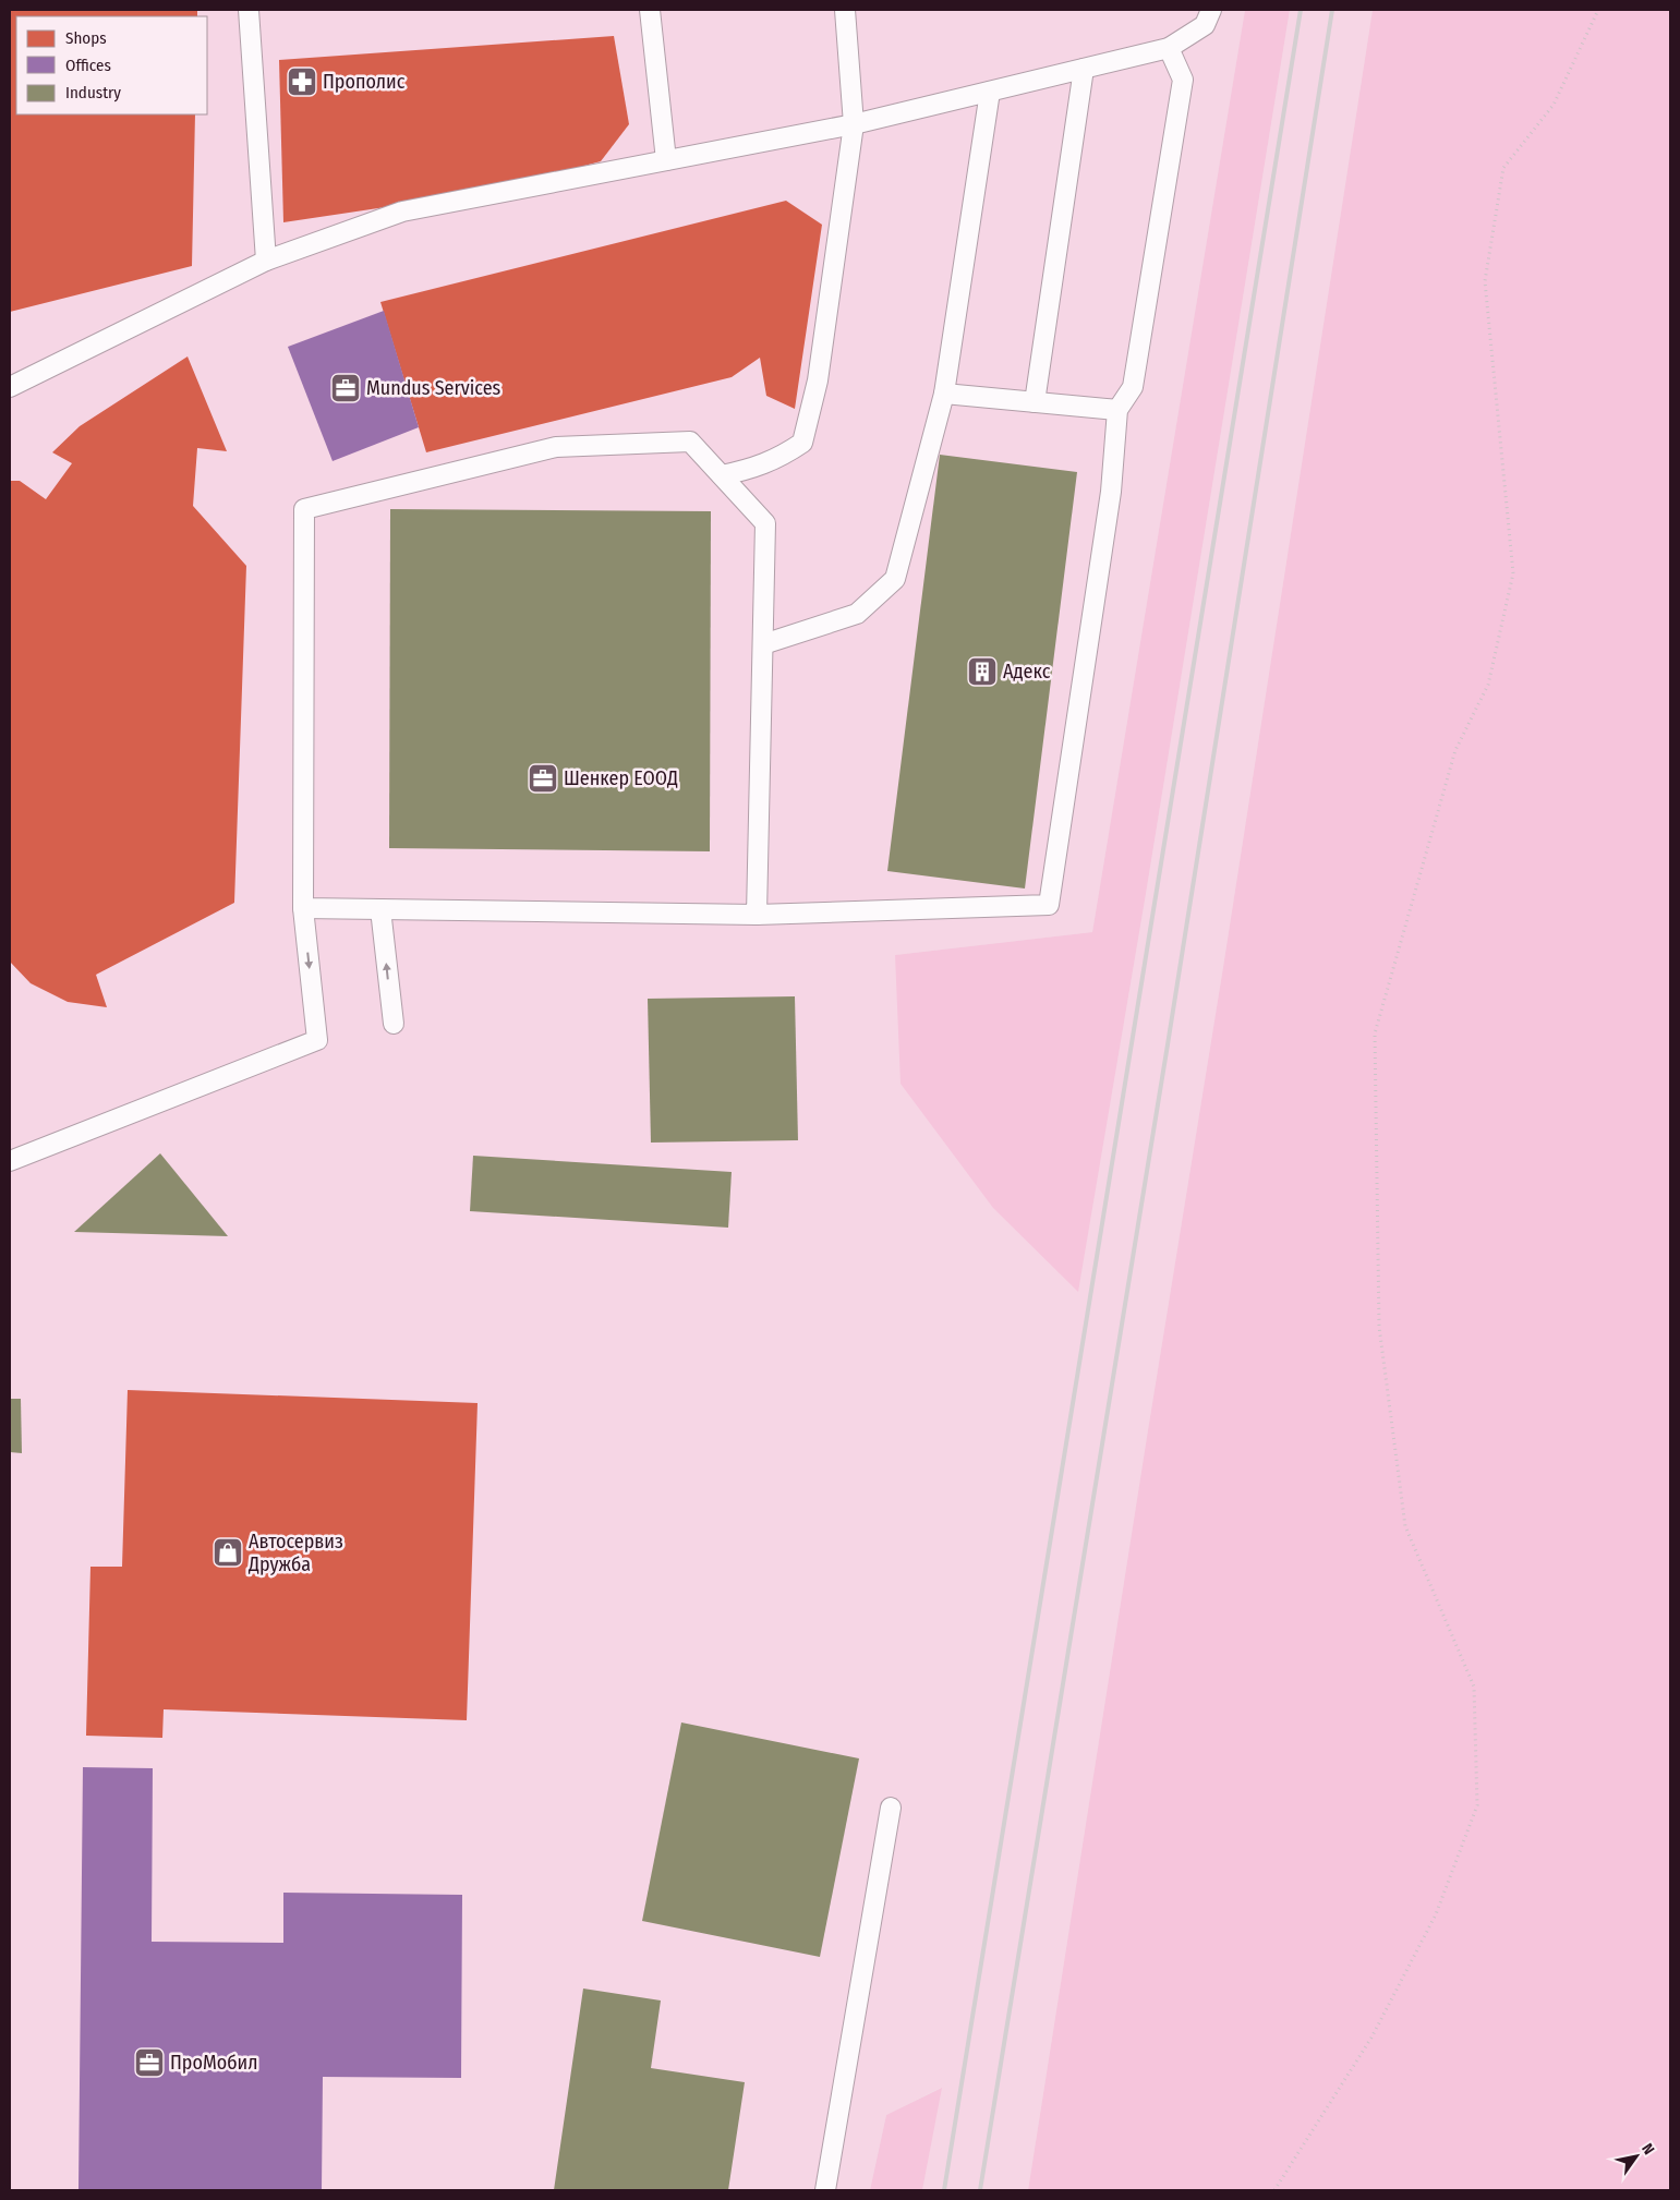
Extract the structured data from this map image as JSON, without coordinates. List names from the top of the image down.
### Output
{
  "places": {
    "pharmacy": ["Прополис"],
    "office": ["Mundus Services", "Шенкер ЕООД", "ПроМобил"],
    "building": ["Адекс"],
    "shop": ["Автосервиз Дружба"]
  },
  "legend": ["Shops", "Offices", "Industry"],
  "north": "top right"
}
